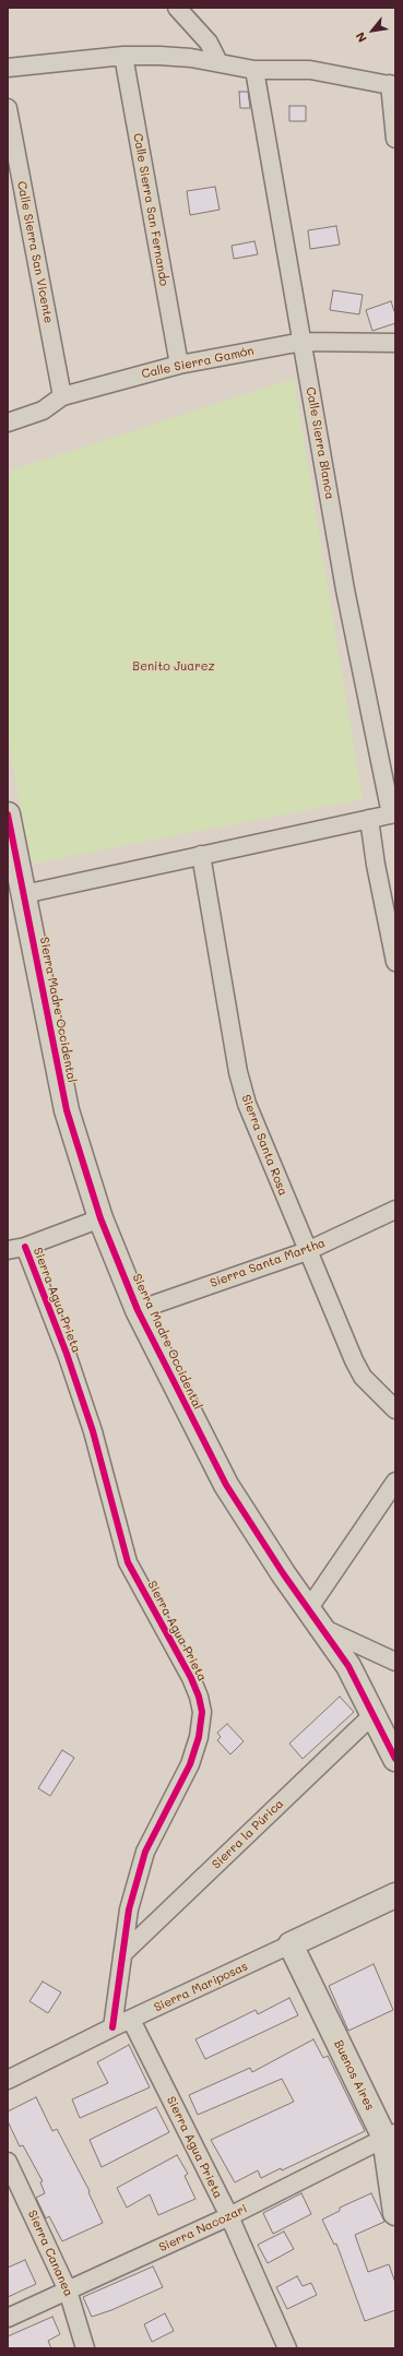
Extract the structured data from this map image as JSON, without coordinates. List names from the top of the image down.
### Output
{
  "streets": {
    "street": [
      "Calle Sierra San Fernando",
      "Calle Sierra San Vicente",
      "Calle Sierra Gamón",
      "Calle Sierra Blanca",
      "Sierra Madre Occidental",
      "Sierra Santa Rosa",
      "Sierra Santa Martha",
      "Sierra Agua Prieta",
      "Sierra la Púrica",
      "Sierra Mariposas",
      "Buenos Aires",
      "Sierra Nacozari",
      "Sierra Cananea"
    ]
  },
  "crossings": [
    ["Calle Sierra San Fernando", "Calle Sierra Gamón"],
    ["Calle Sierra San Vicente", "Calle Sierra Gamón"],
    ["Calle Sierra Gamón", "Calle Sierra Blanca"],
    ["Sierra Madre Occidental", "Sierra Santa Martha"],
    ["Sierra Madre Occidental", "Sierra la Púrica"],
    ["Sierra Santa Rosa", "Sierra Santa Martha"],
    ["Sierra Agua Prieta", "Sierra la Púrica"],
    ["Sierra Agua Prieta", "Sierra Mariposas"],
    ["Sierra Agua Prieta", "Sierra Nacozari"],
    ["Sierra Mariposas", "Buenos Aires"],
    ["Buenos Aires", "Sierra Nacozari"],
    ["Sierra Nacozari", "Sierra Cananea"]
  ],
  "parks": ["Benito Juarez"],
  "north": "bottom left"
}
